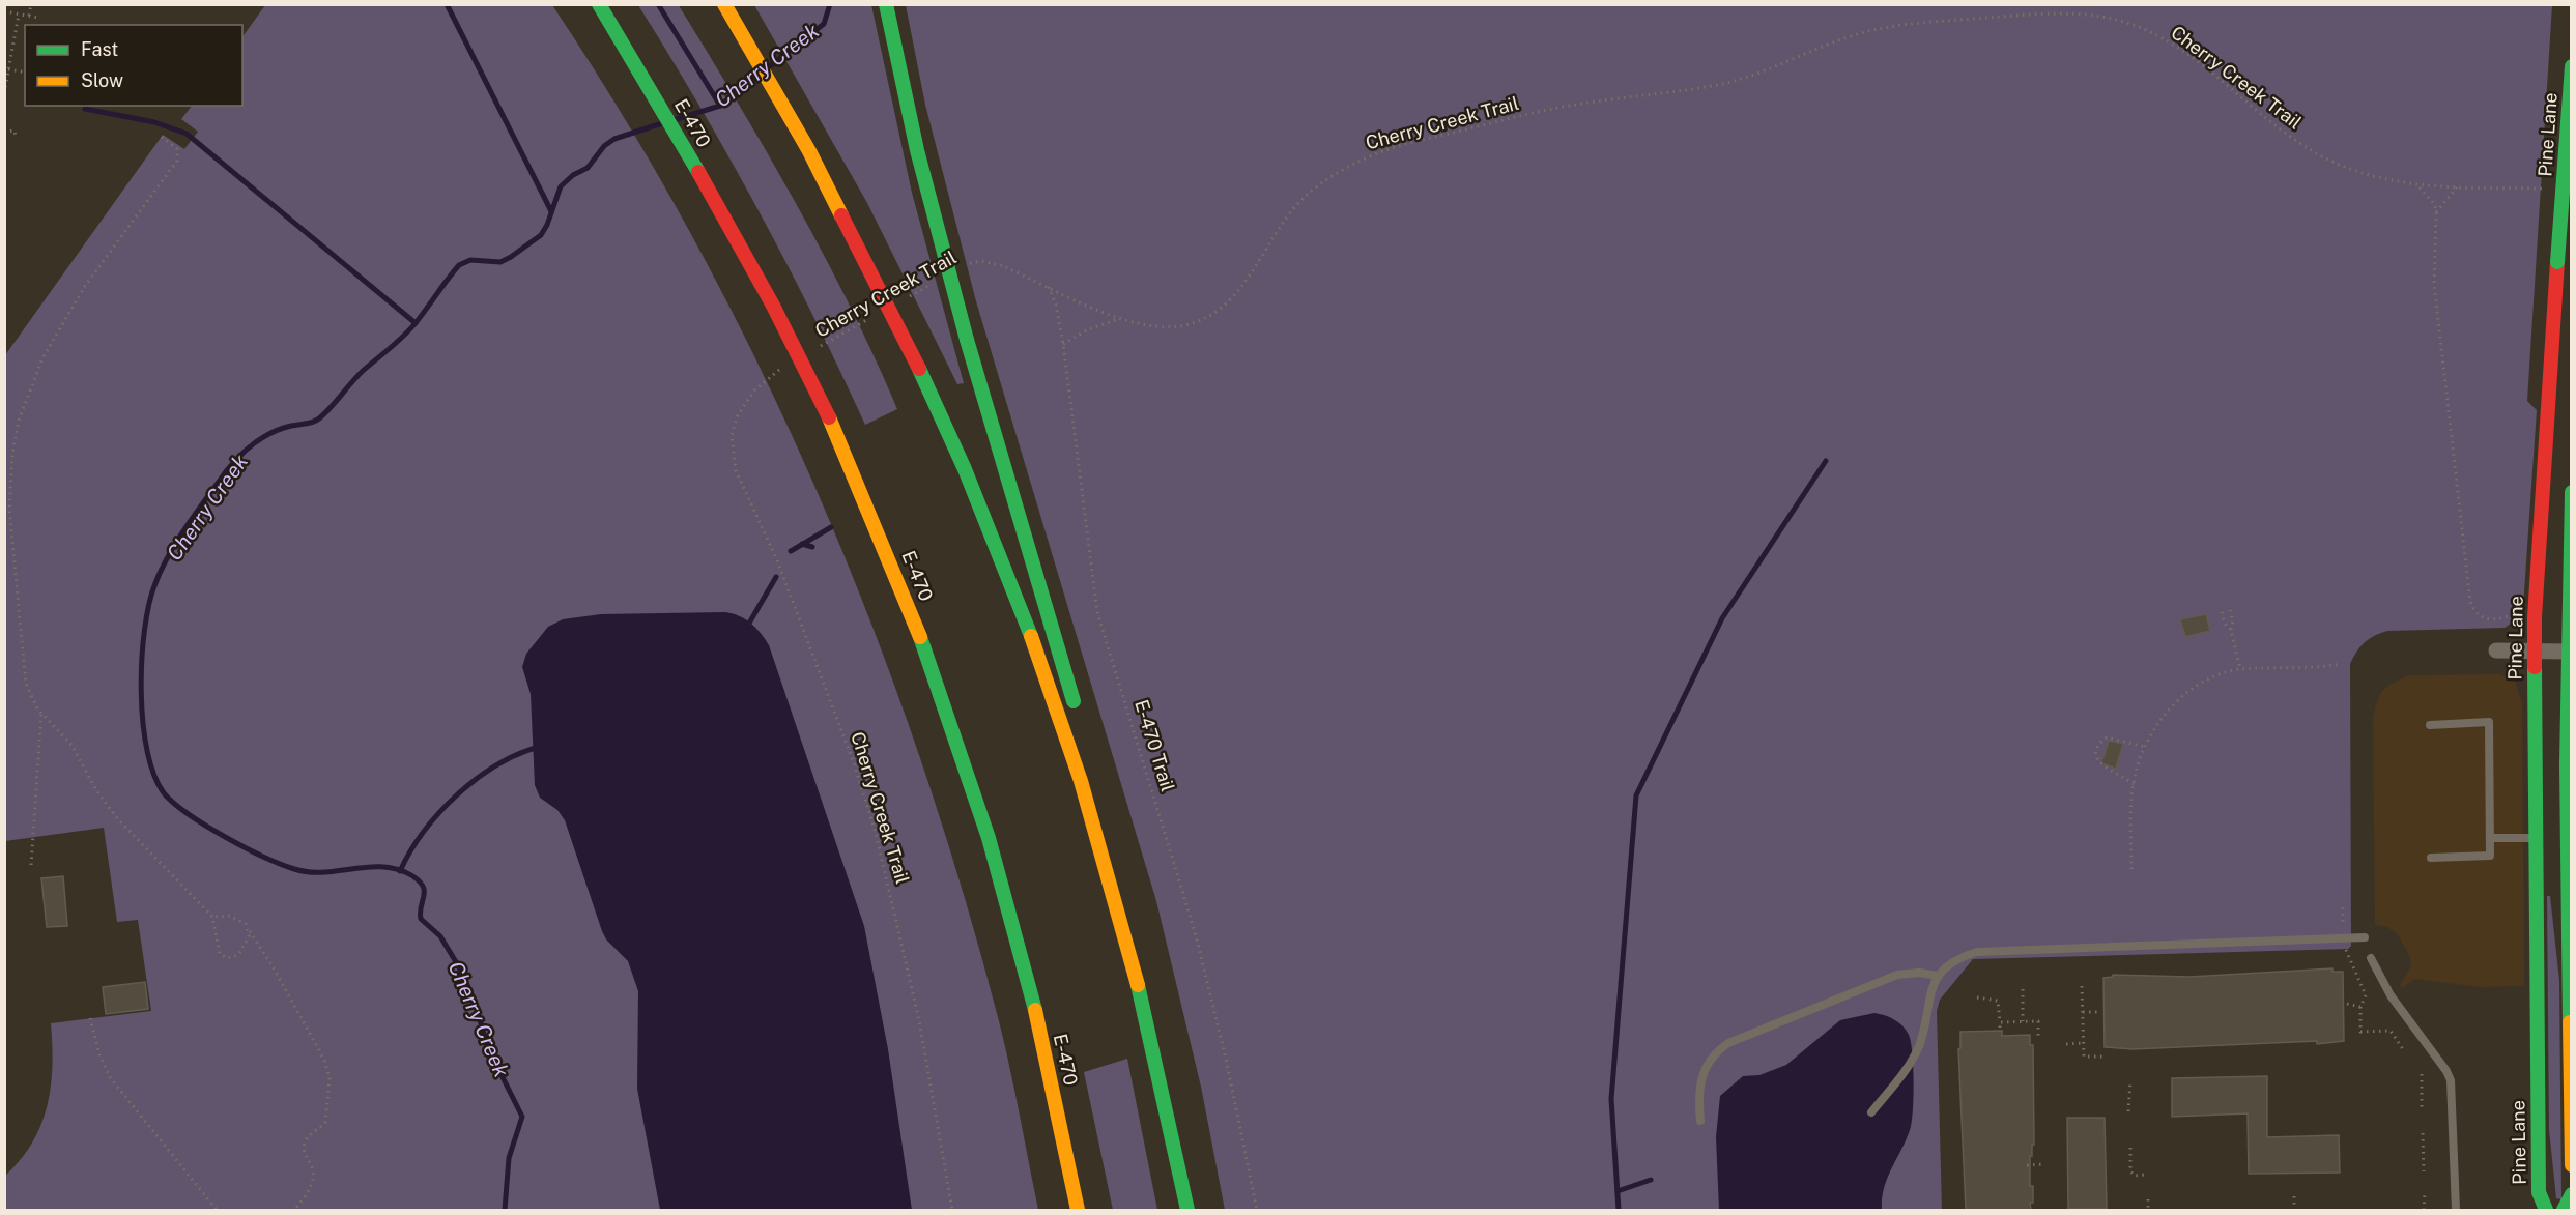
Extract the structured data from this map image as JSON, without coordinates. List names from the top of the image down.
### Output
{
  "streets": {
    "main road": ["E-470", "Pine Lane"],
    "path": ["Cherry Creek Trail", "E-470 Trail"]
  },
  "crossings": [
    ["Cherry Creek Trail", "E-470 Trail"]
  ],
  "water": ["Cherry Creek"],
  "legend": ["Fast", "Slow"]
}
